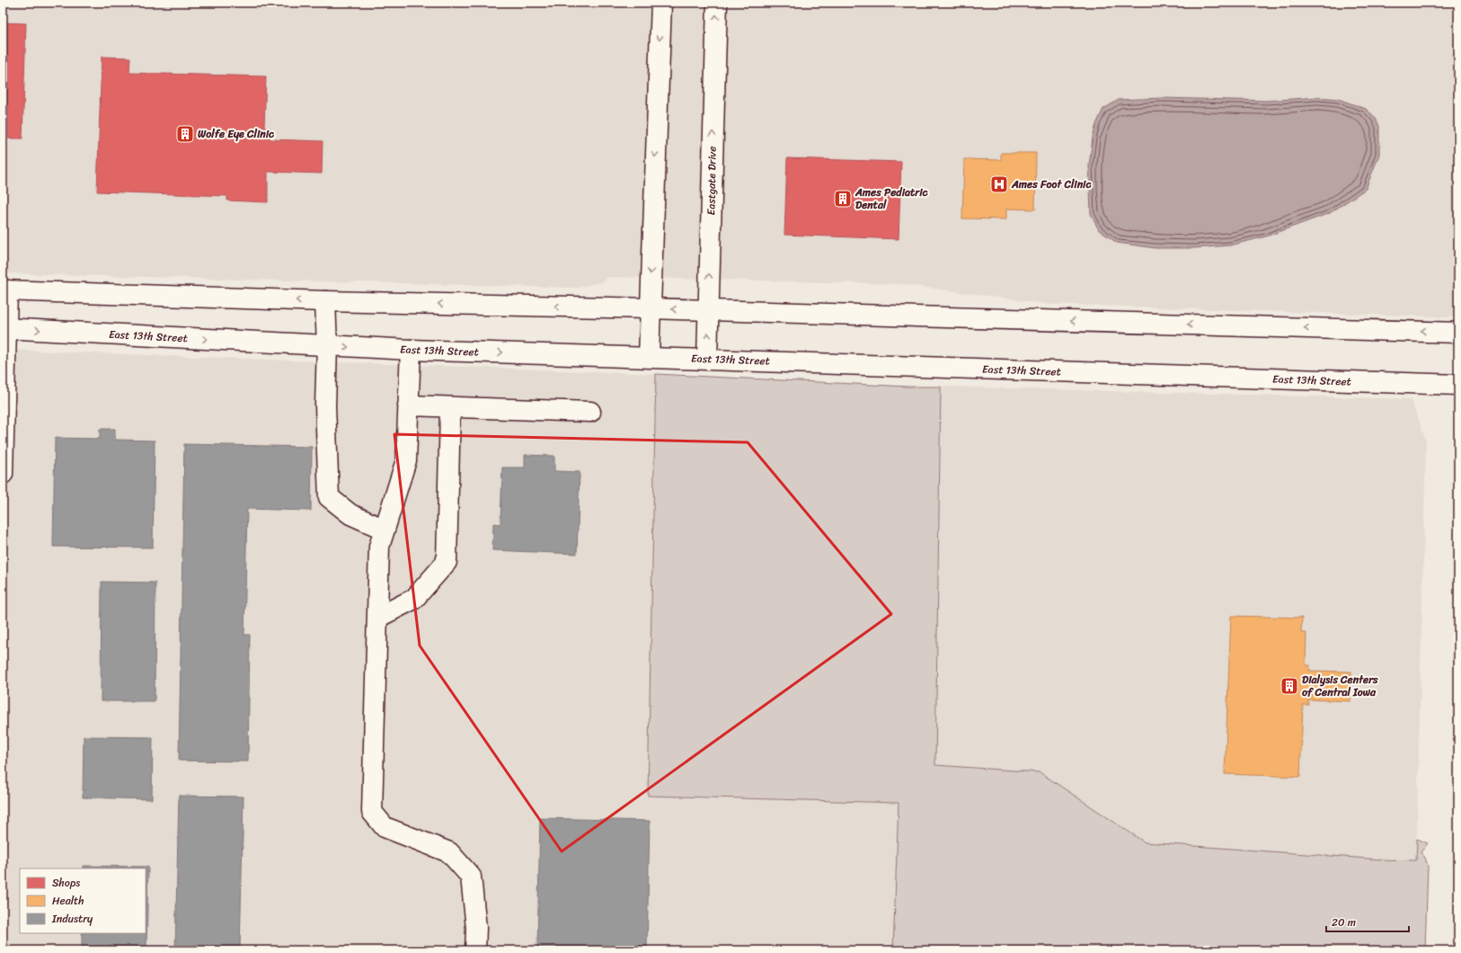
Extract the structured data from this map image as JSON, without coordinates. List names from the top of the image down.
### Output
{
  "streets": {
    "main road": ["Eastgate Drive", "East 13th Street"]
  },
  "crossings": [
    ["Eastgate Drive", "East 13th Street"]
  ],
  "places": {
    "building": ["Wolfe Eye Clinic", "Ames Pediatric Dental", "Dialysis Centers of Central Iowa"],
    "hospital": ["Ames Foot Clinic"]
  },
  "legend": ["Shops", "Health", "Industry"],
  "scale_bar": "20 m"
}
